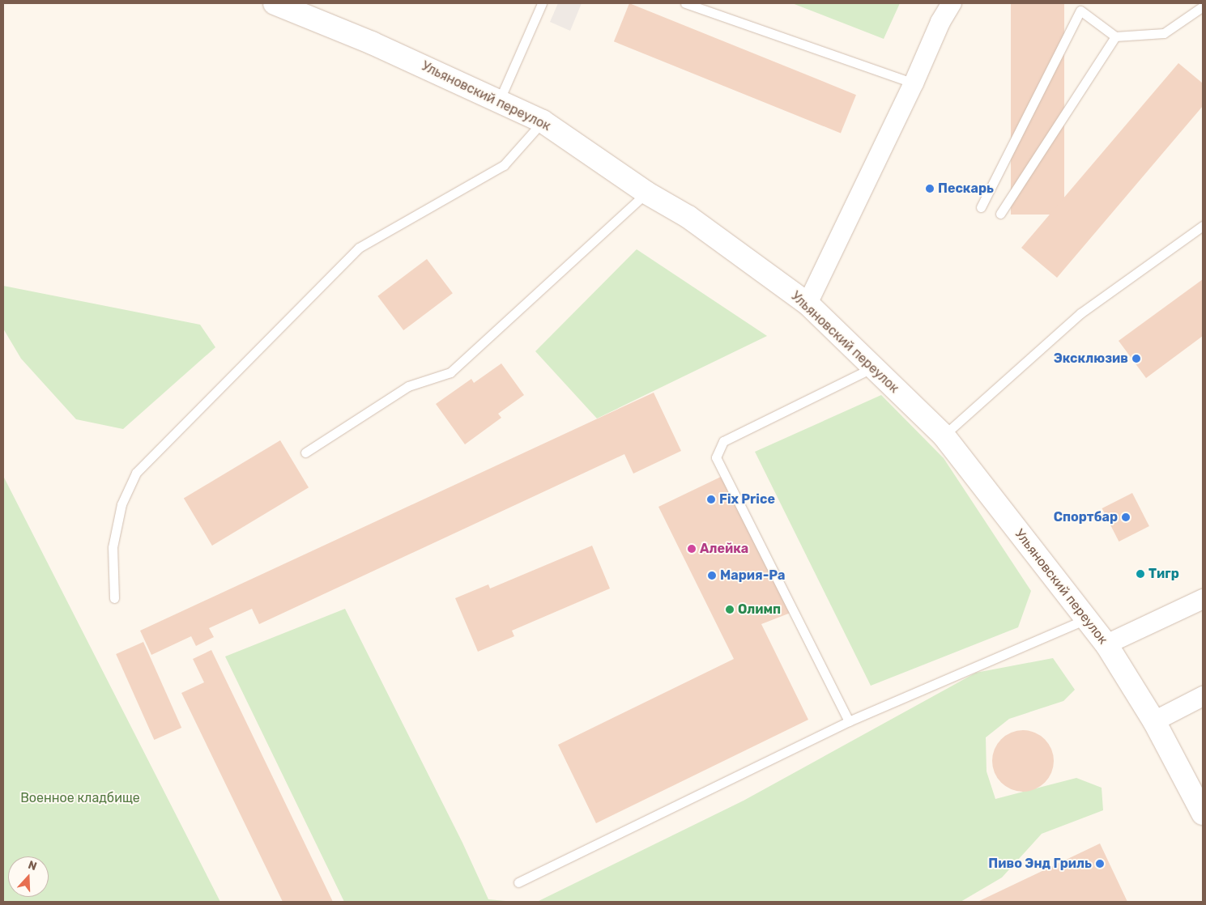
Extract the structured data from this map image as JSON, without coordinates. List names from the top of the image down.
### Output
{
  "streets": {
    "main road": ["Ульяновский переулок"]
  },
  "parks": ["Военное кладбище"],
  "places": [
    "Пескарь",
    "Эксклюзив",
    "Fix Price",
    "Спортбар",
    "Алейка",
    "Тигр",
    "Мария-Ра",
    "Олимп",
    "Пиво Энд Гриль"
  ],
  "north": "top"
}
